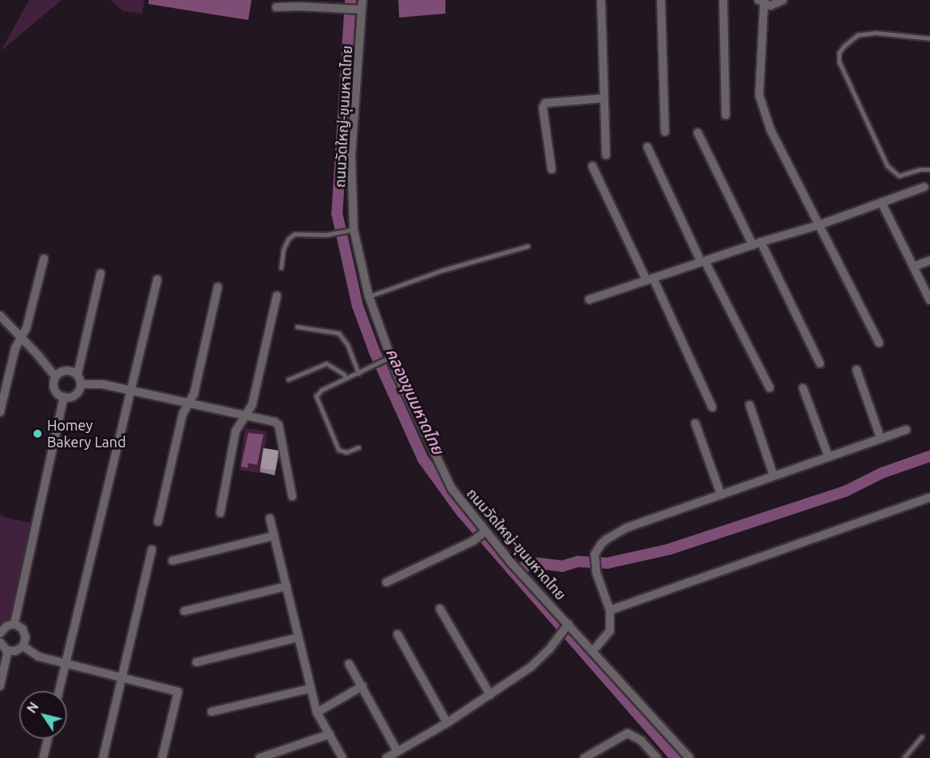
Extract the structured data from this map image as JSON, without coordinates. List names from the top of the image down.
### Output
{
  "streets": {
    "street": ["ถนนวัดใหญ่-ขุนมหาดไทย"]
  },
  "water": ["คลองขุนมหาดไทย"],
  "places": ["Homey Bakery Land"],
  "north": "top left"
}
